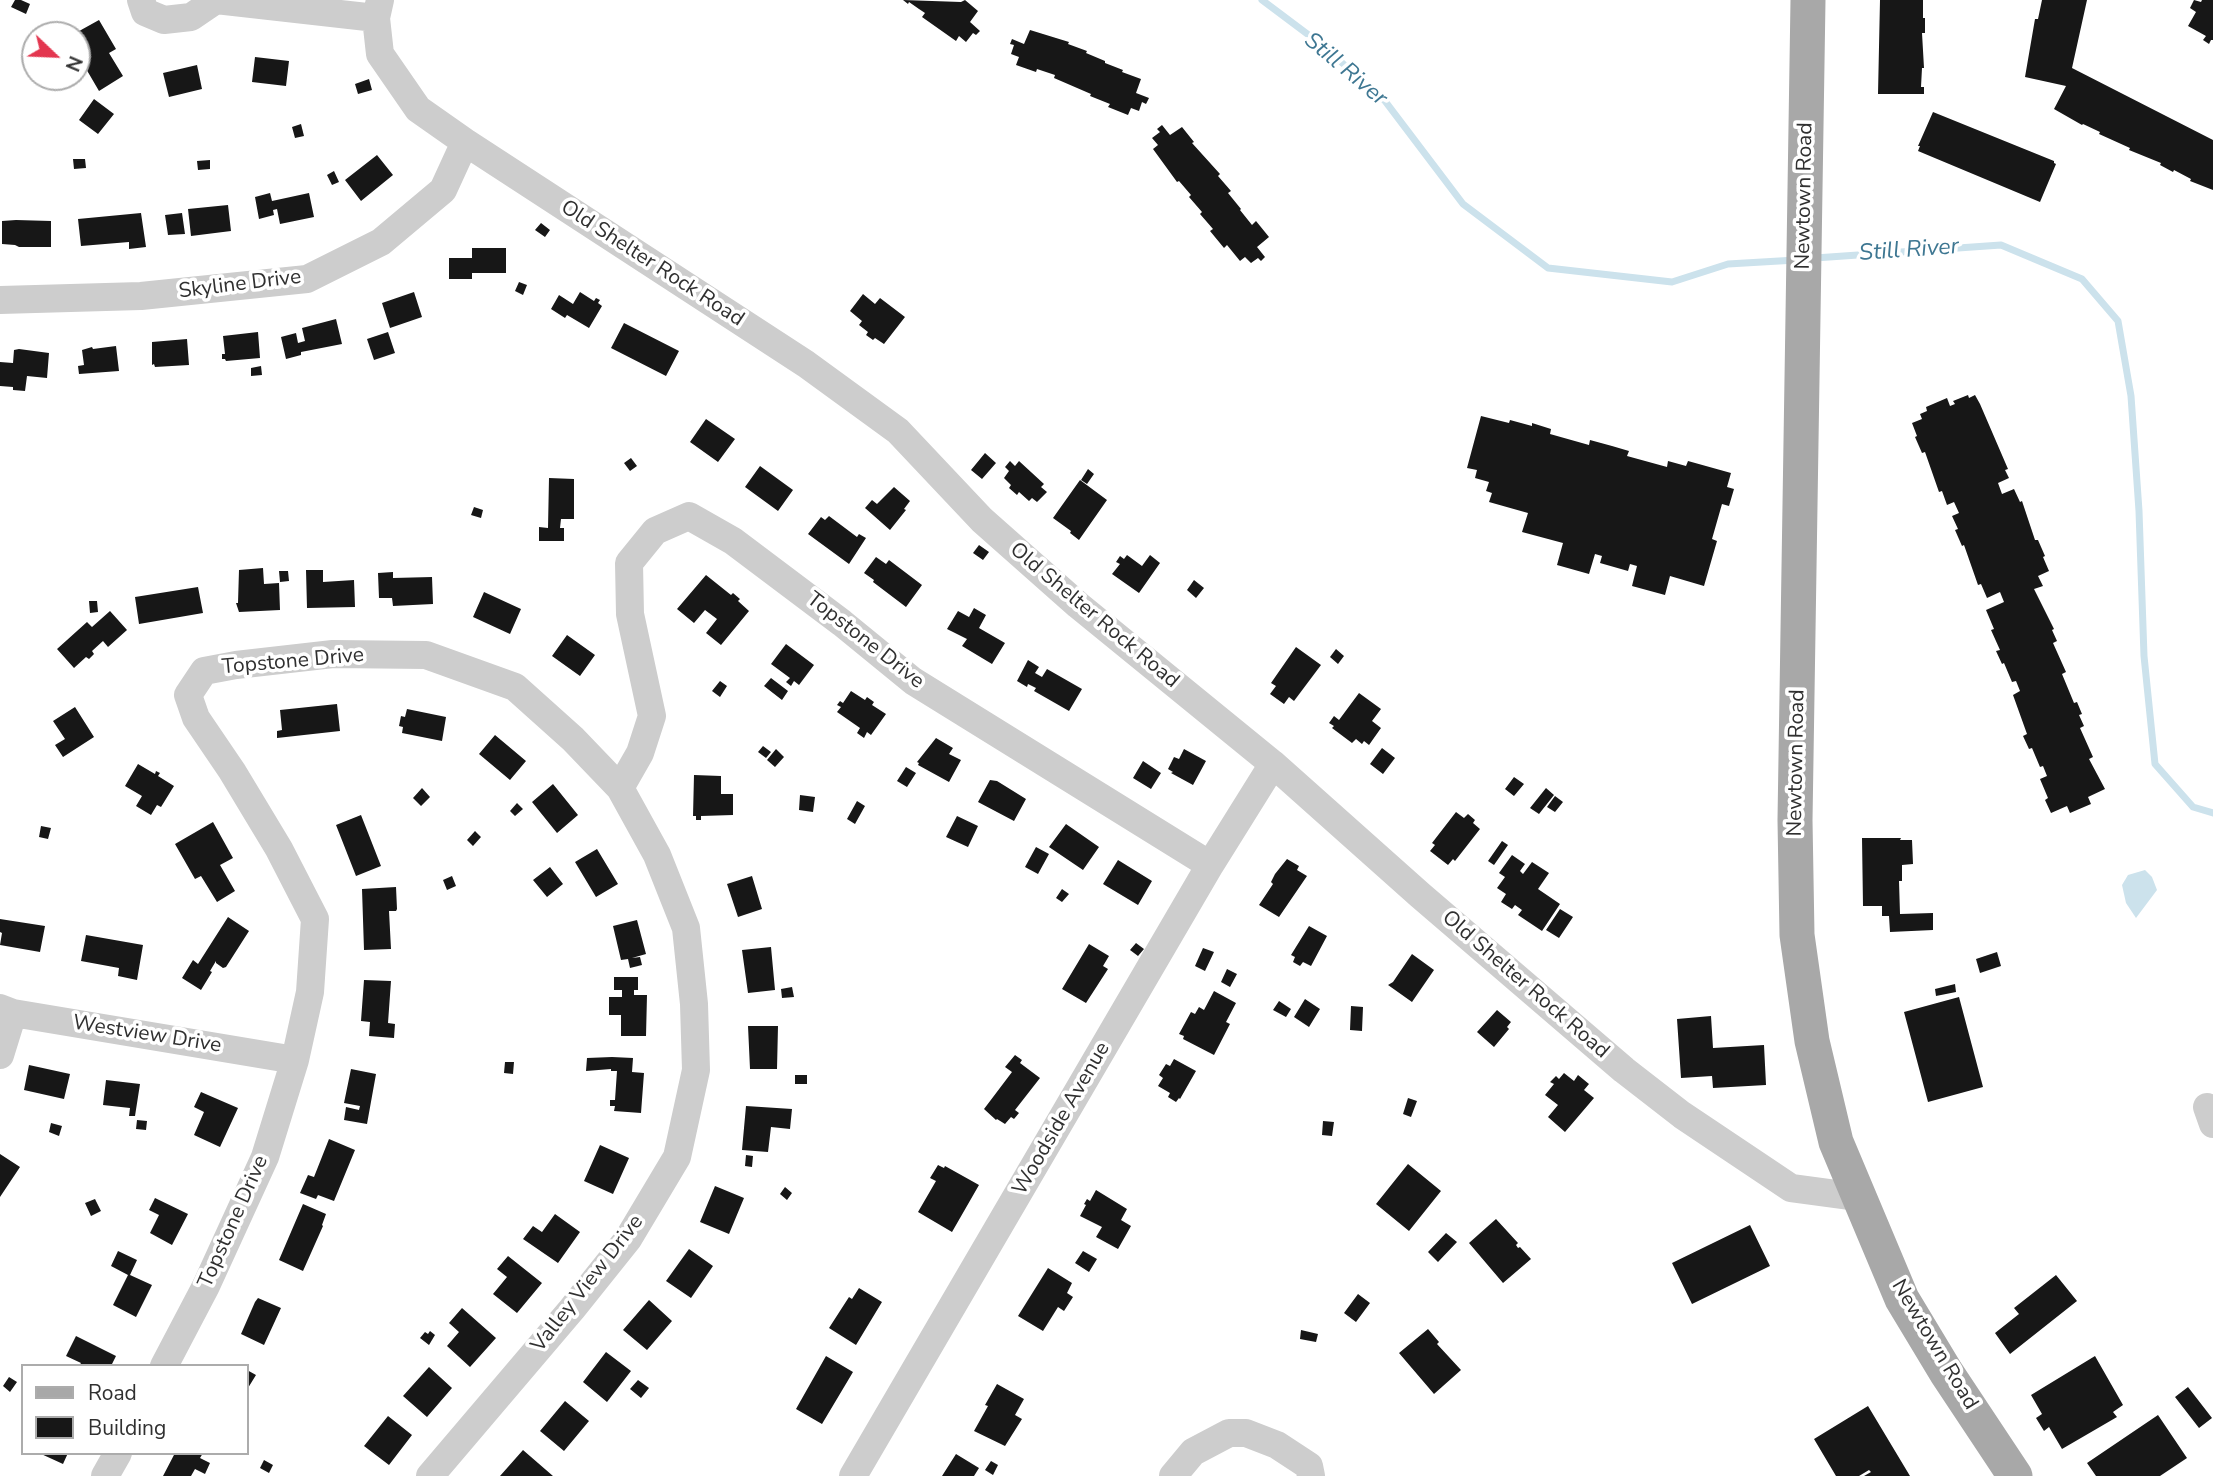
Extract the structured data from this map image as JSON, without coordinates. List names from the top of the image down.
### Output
{
  "streets": {
    "main road": ["Newtown Road"],
    "street": [
      "Old Shelter Rock Road",
      "Skyline Drive",
      "Topstone Drive",
      "Westview Drive",
      "Woodside Avenue",
      "Valley View Drive"
    ]
  },
  "crossings": [
    ["Newtown Road", "Old Shelter Rock Road"],
    ["Old Shelter Rock Road", "Skyline Drive"],
    ["Old Shelter Rock Road", "Woodside Avenue"],
    ["Topstone Drive", "Westview Drive"],
    ["Topstone Drive", "Woodside Avenue"],
    ["Topstone Drive", "Valley View Drive"]
  ],
  "water": ["Still River"],
  "legend": ["Road", "Building"],
  "north": "bottom right"
}
